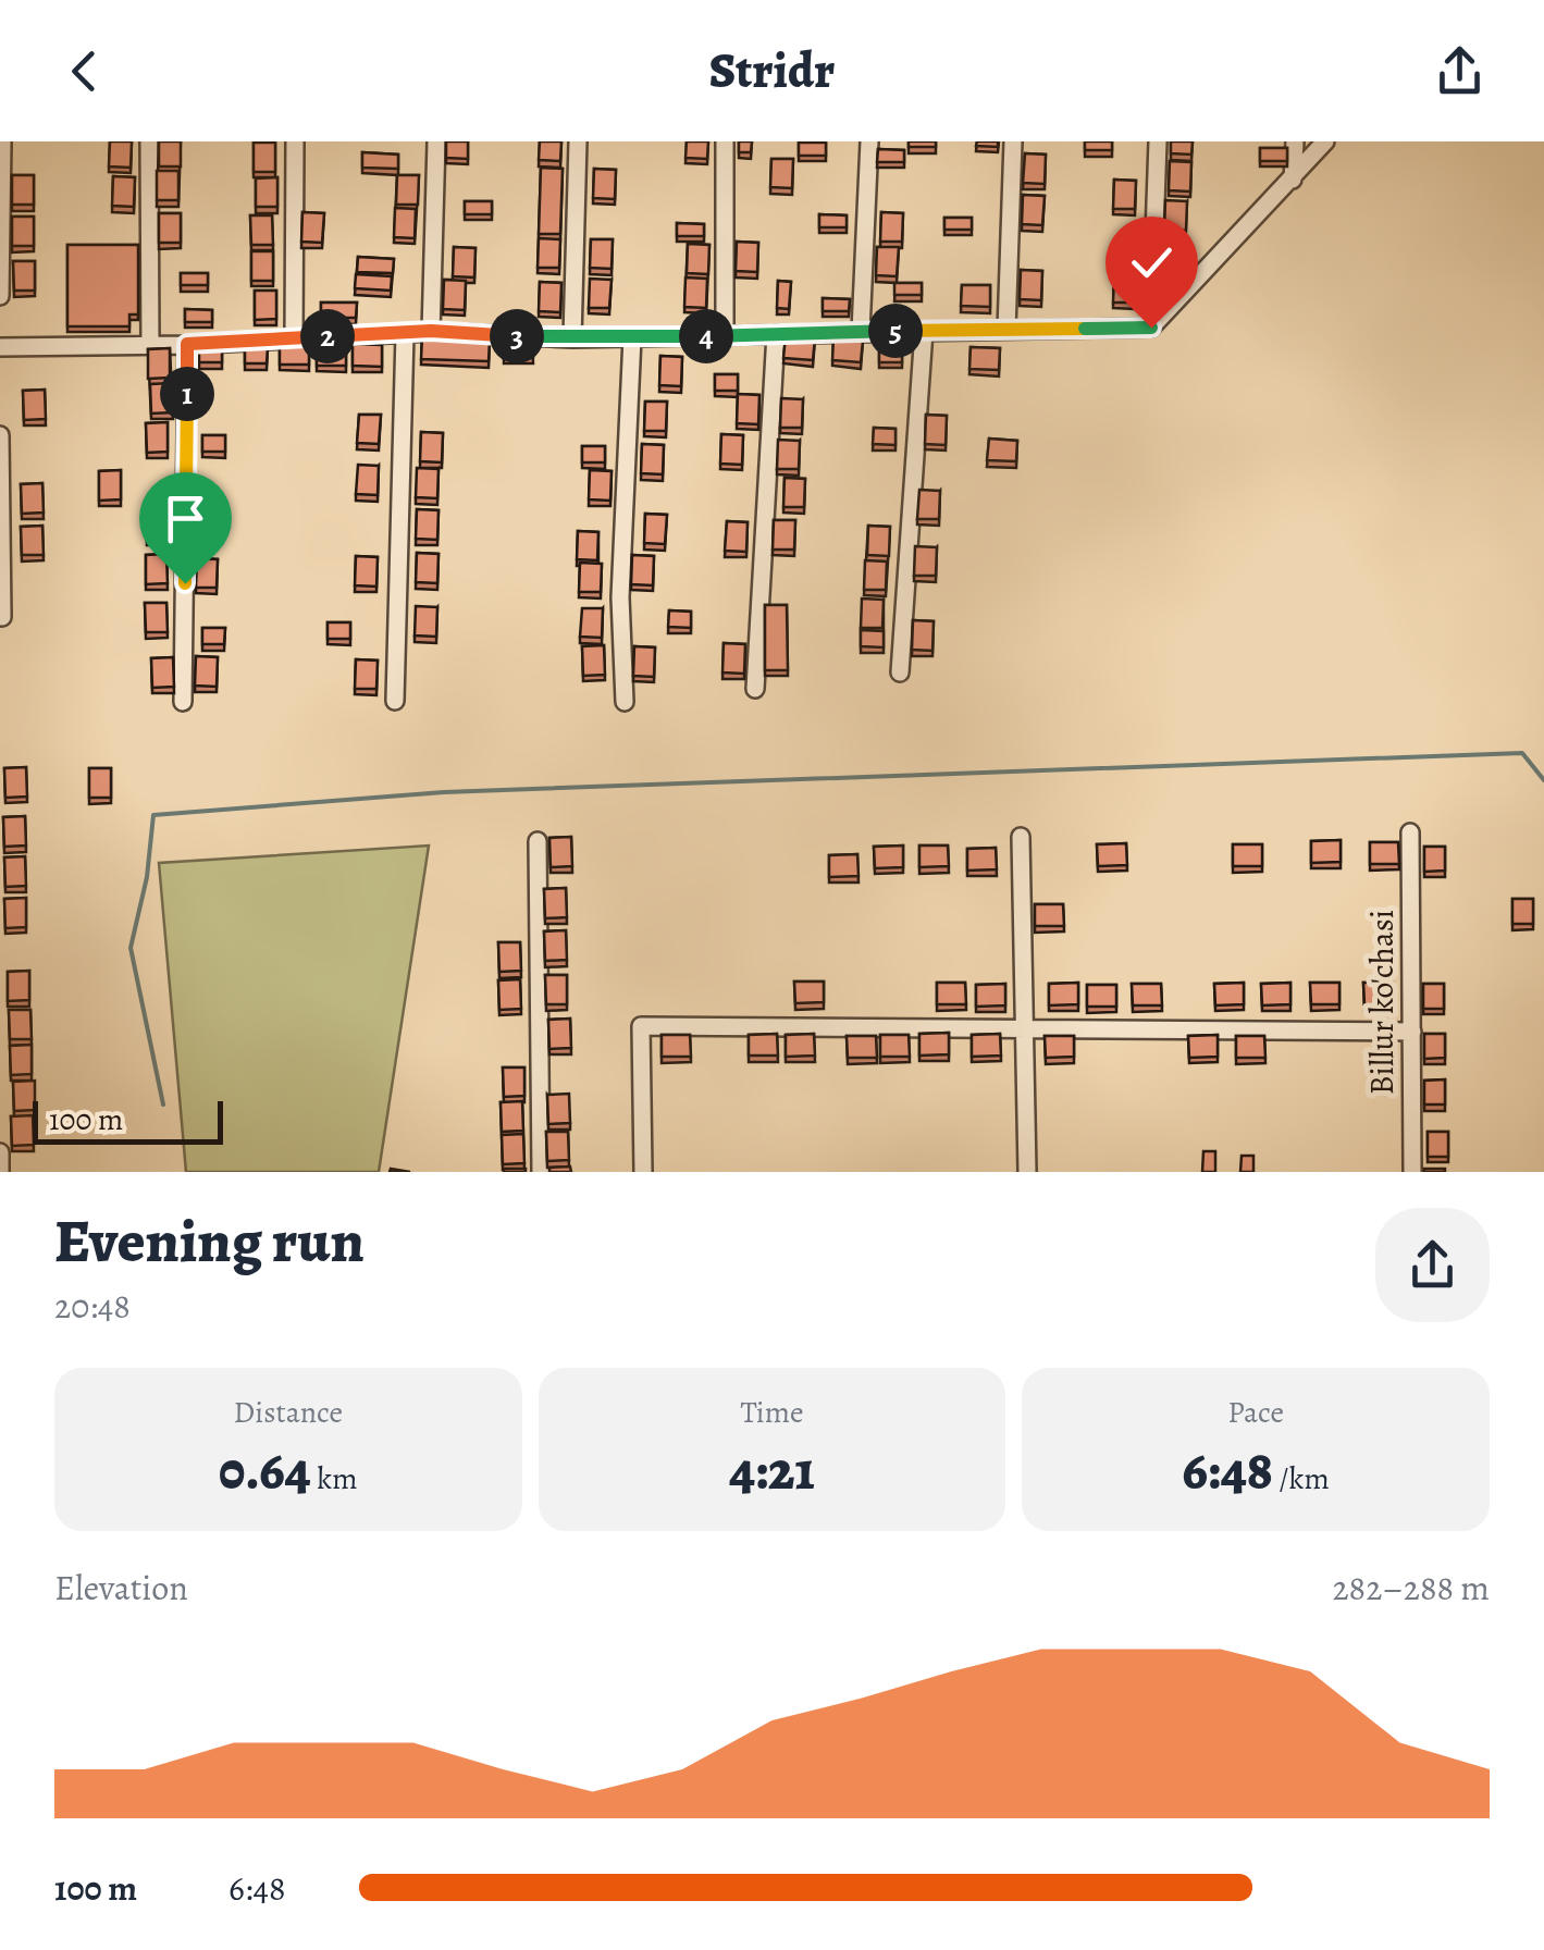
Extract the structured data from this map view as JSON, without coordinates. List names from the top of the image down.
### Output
{
  "streets": {
    "street": ["Billur ko'chasi"]
  },
  "scale_bar": "100 m",
  "page": {
    "header": "Stridr",
    "pins": [
      "5",
      "2",
      "3",
      "4",
      "1"
    ],
    "scale": "100 m",
    "heading": ["Evening run", "20:48"],
    "stats": [
      ["Distance", "0.64 km"],
      ["Time", "4:21"],
      ["Pace", "6:48 /km"]
    ],
    "chart": ["Elevation", "282–288 m"],
    "list": [
      {
        "name": "100 m",
        "note": "6:48"
      }
    ]
  }
}
